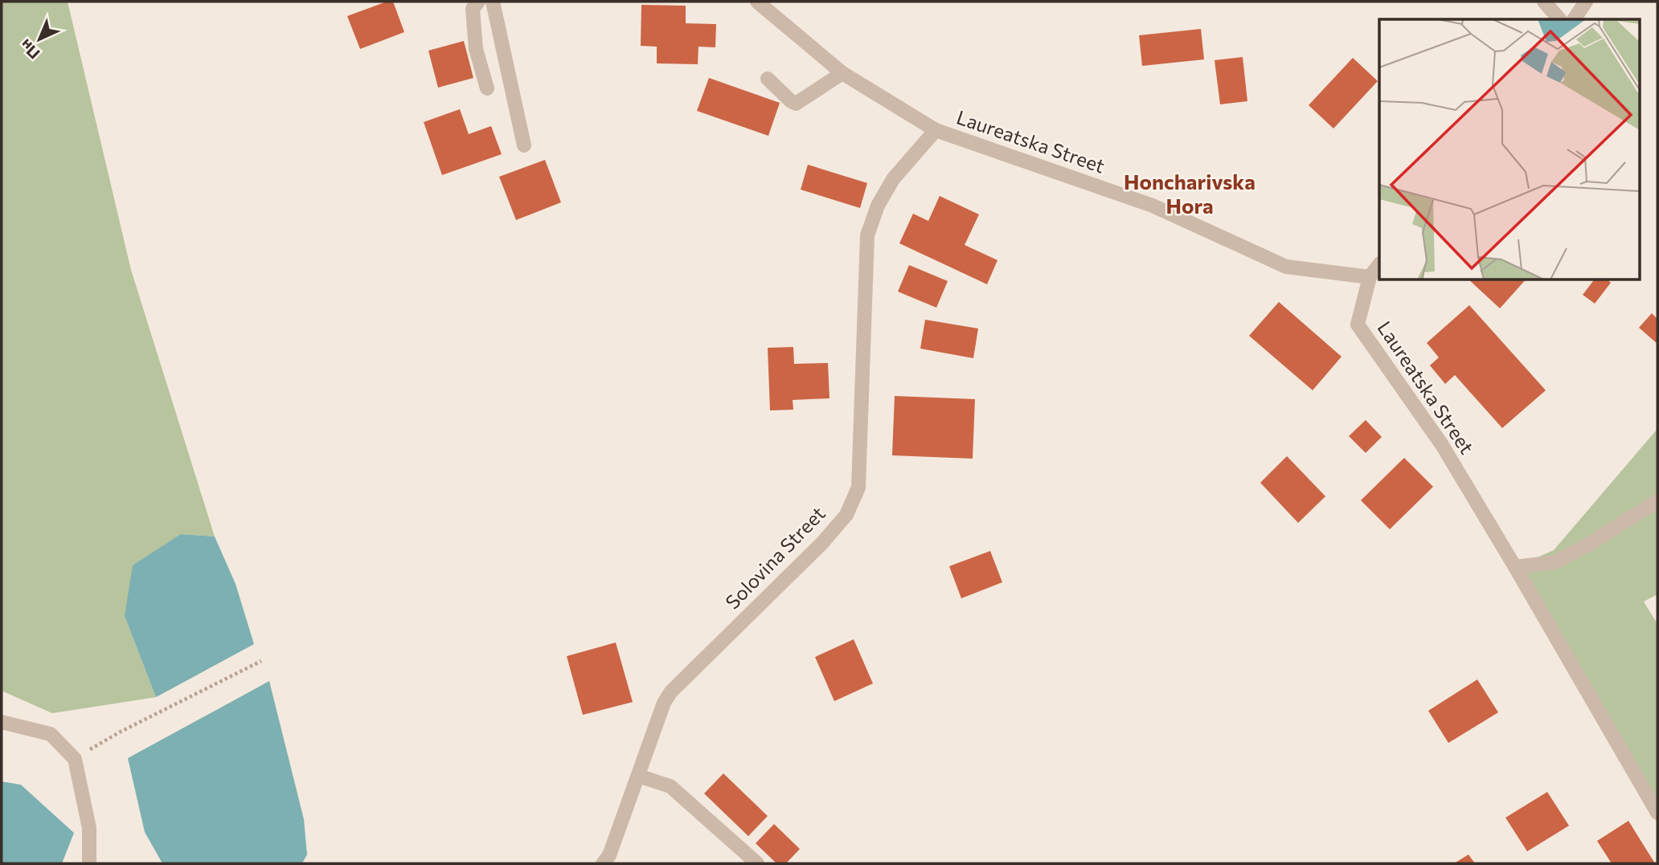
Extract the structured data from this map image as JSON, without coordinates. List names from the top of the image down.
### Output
{
  "streets": {
    "street": ["Laureatska Street", "Solovina Street"]
  },
  "crossings": [
    ["Laureatska Street", "Solovina Street"]
  ],
  "districts": ["Honcharivska Hora"],
  "north": "bottom left"
}
